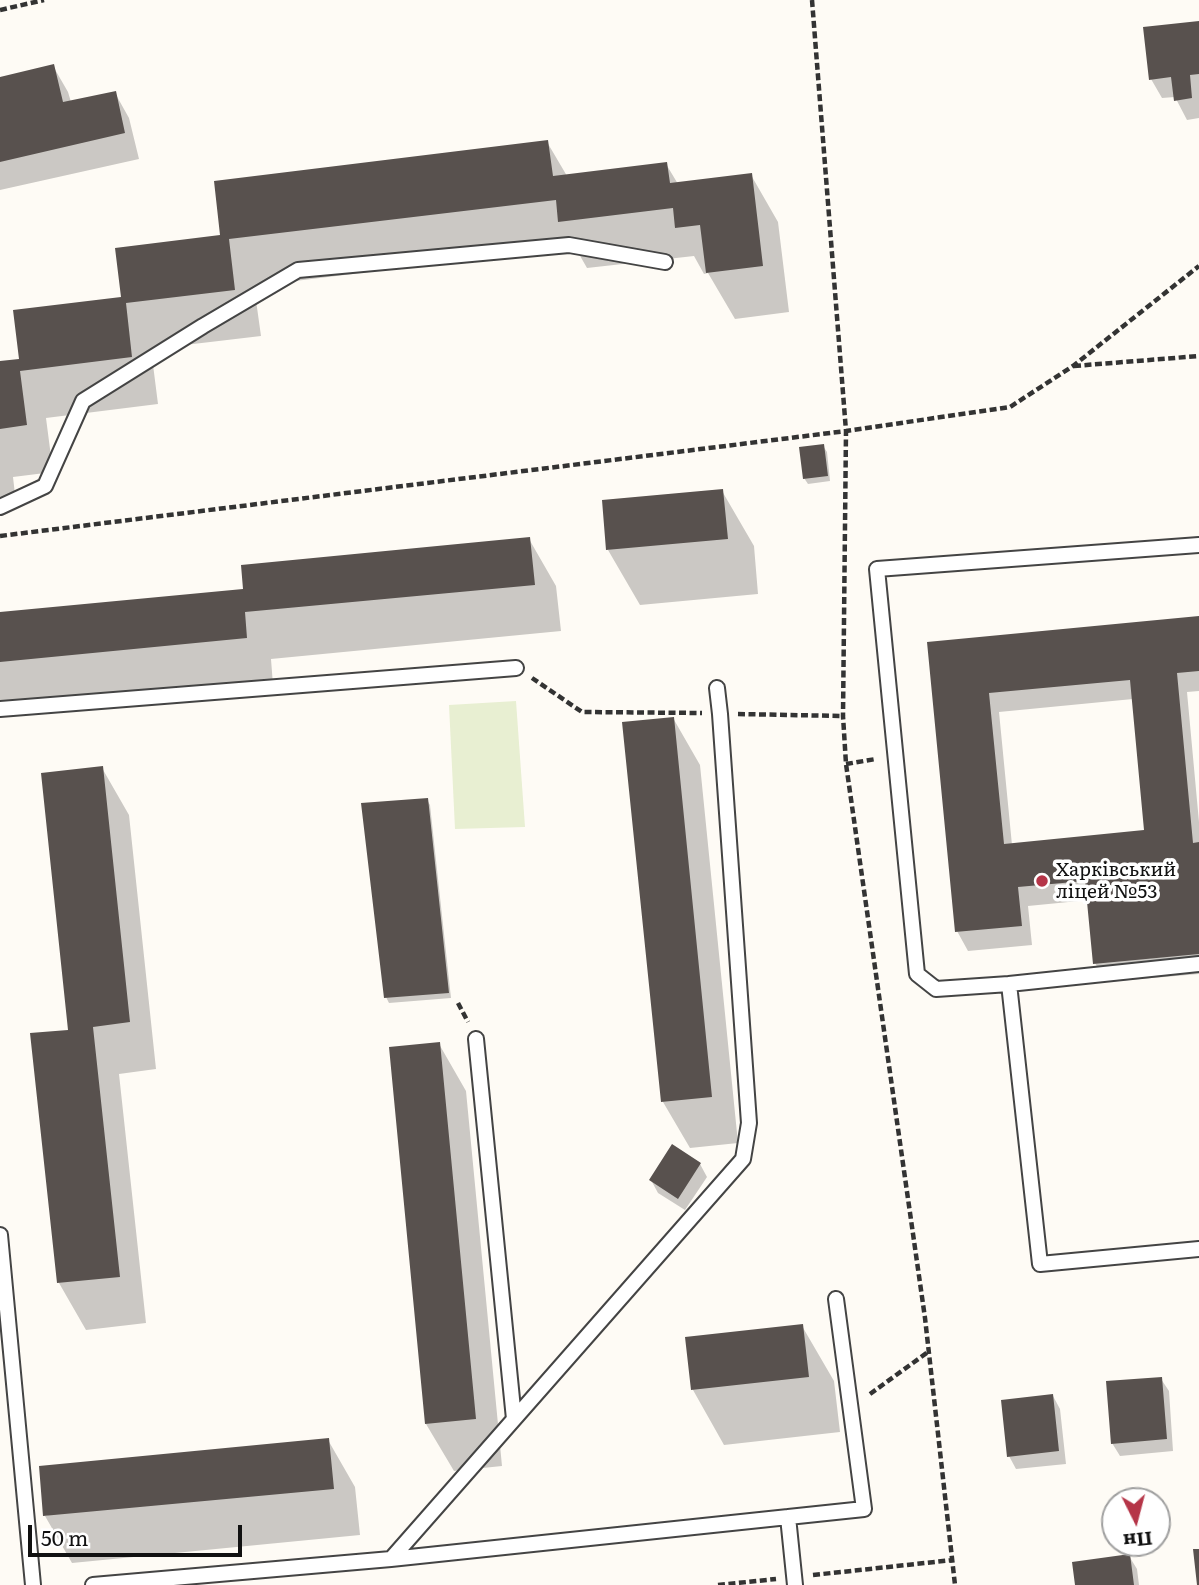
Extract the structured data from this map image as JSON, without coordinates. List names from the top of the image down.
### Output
{
  "places": ["Харківський ліцей №53"],
  "scale_bar": "50 m",
  "north": "bottom"
}
